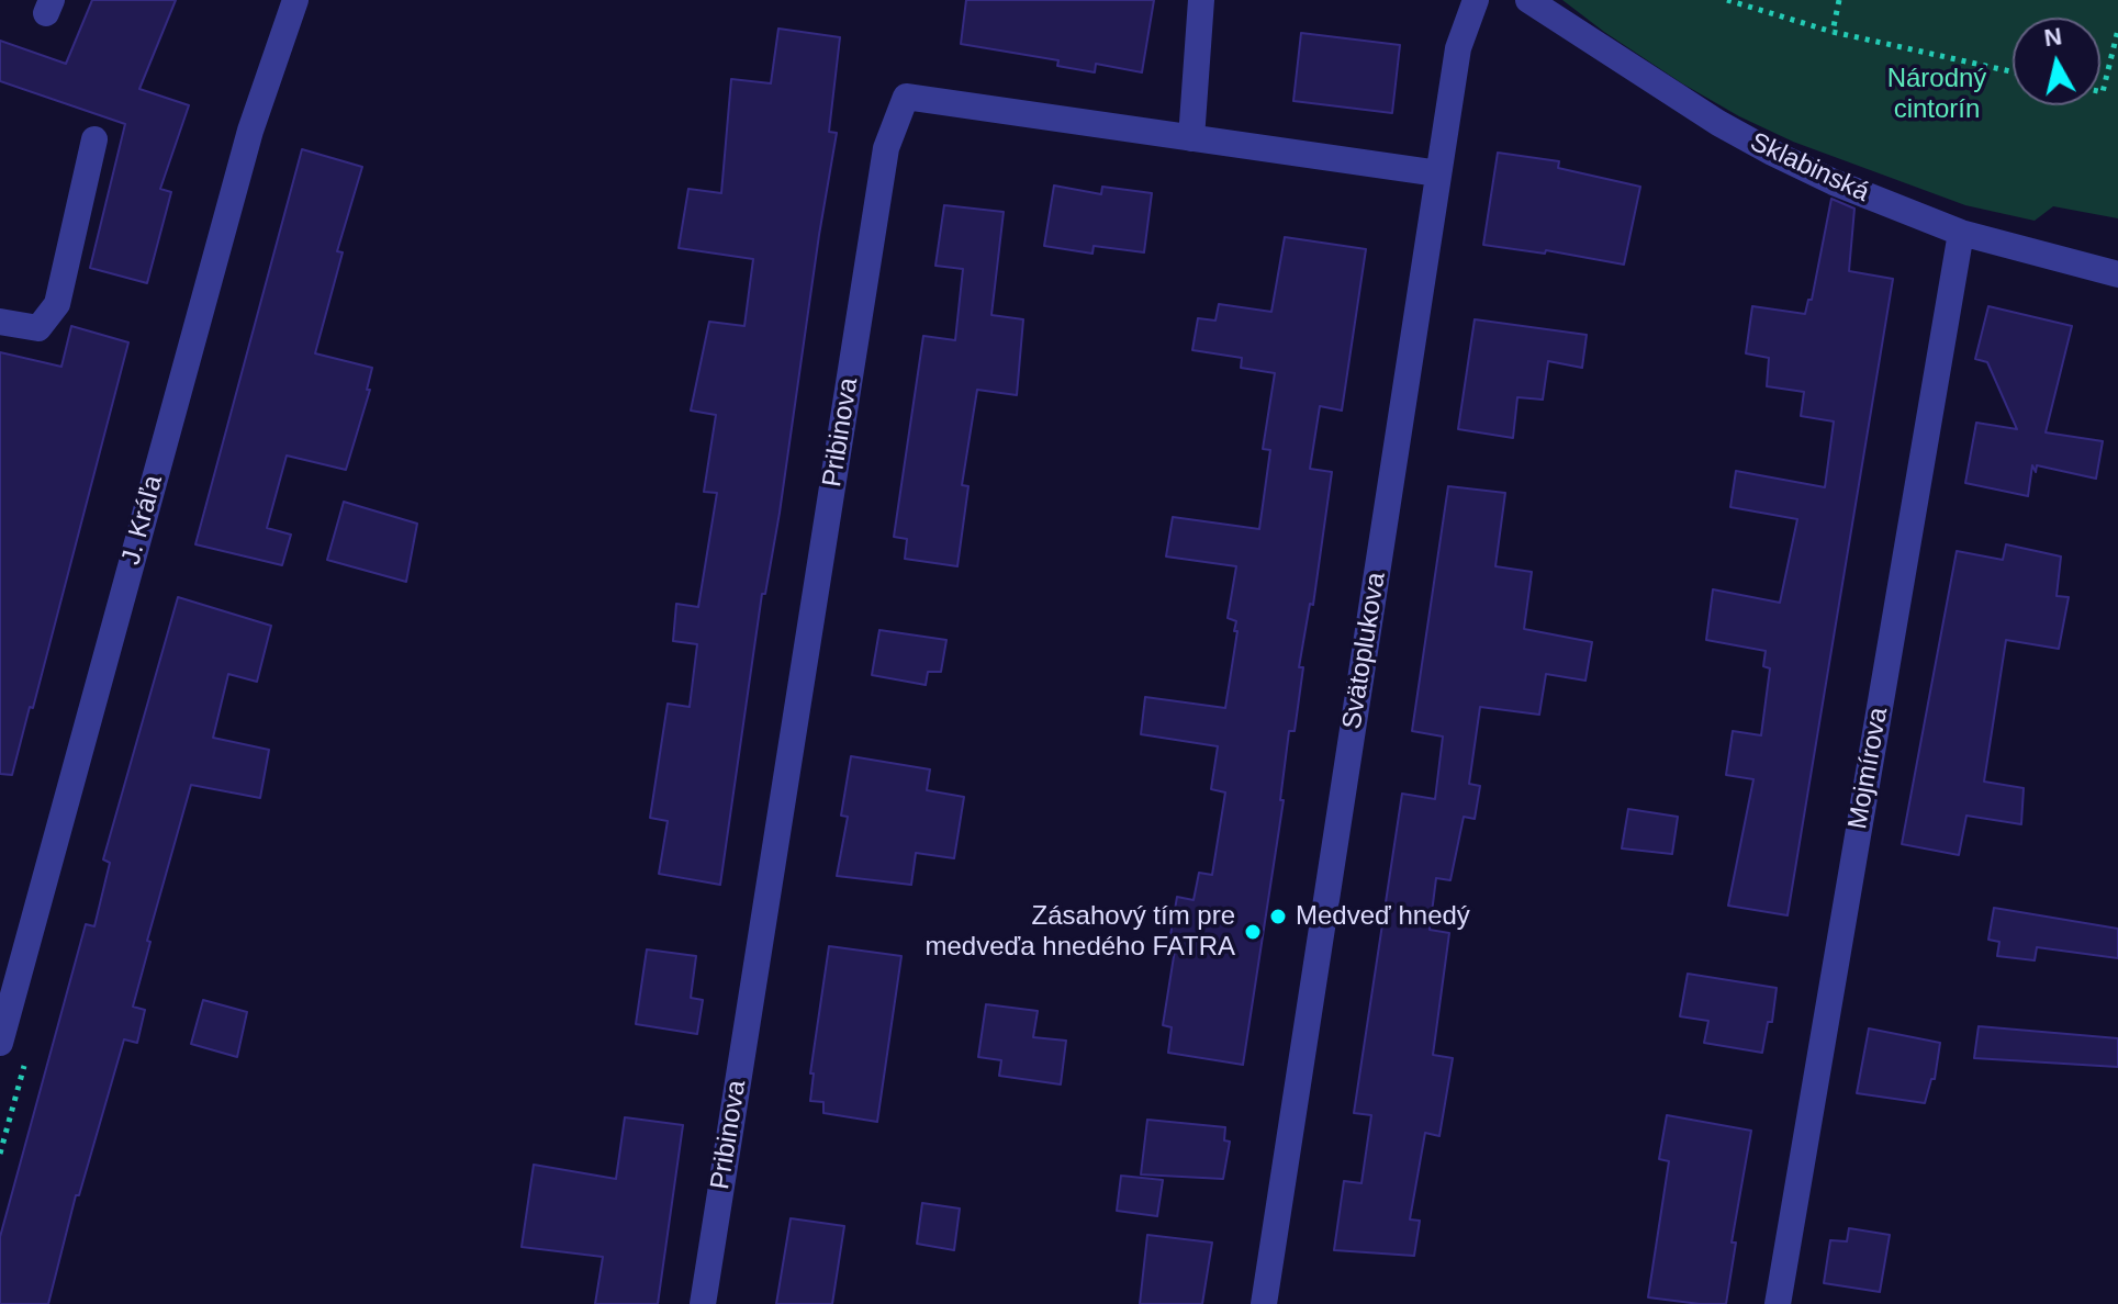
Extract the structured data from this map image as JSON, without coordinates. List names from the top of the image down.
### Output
{
  "streets": {
    "street": [
      "Sklabinská",
      "Pribinova",
      "J. Kráľa",
      "Svätoplukova",
      "Mojmírova"
    ]
  },
  "crossings": [
    ["Sklabinská", "Mojmírova"],
    ["Pribinova", "Svätoplukova"]
  ],
  "parks": ["Národný cintorín"],
  "places": ["Medveď hnedý", "Zásahový tím pre medveďa hnedého FATRA"],
  "north": "top"
}
